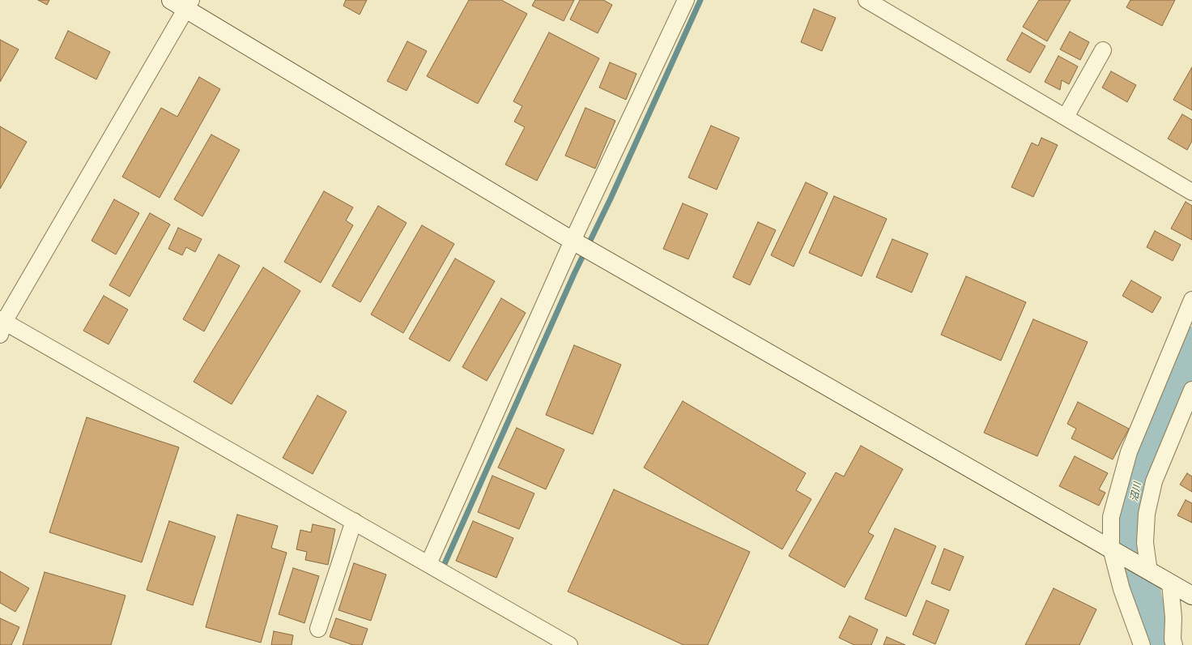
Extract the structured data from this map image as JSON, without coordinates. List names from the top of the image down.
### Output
{
  "water": ["沼川"]
}
